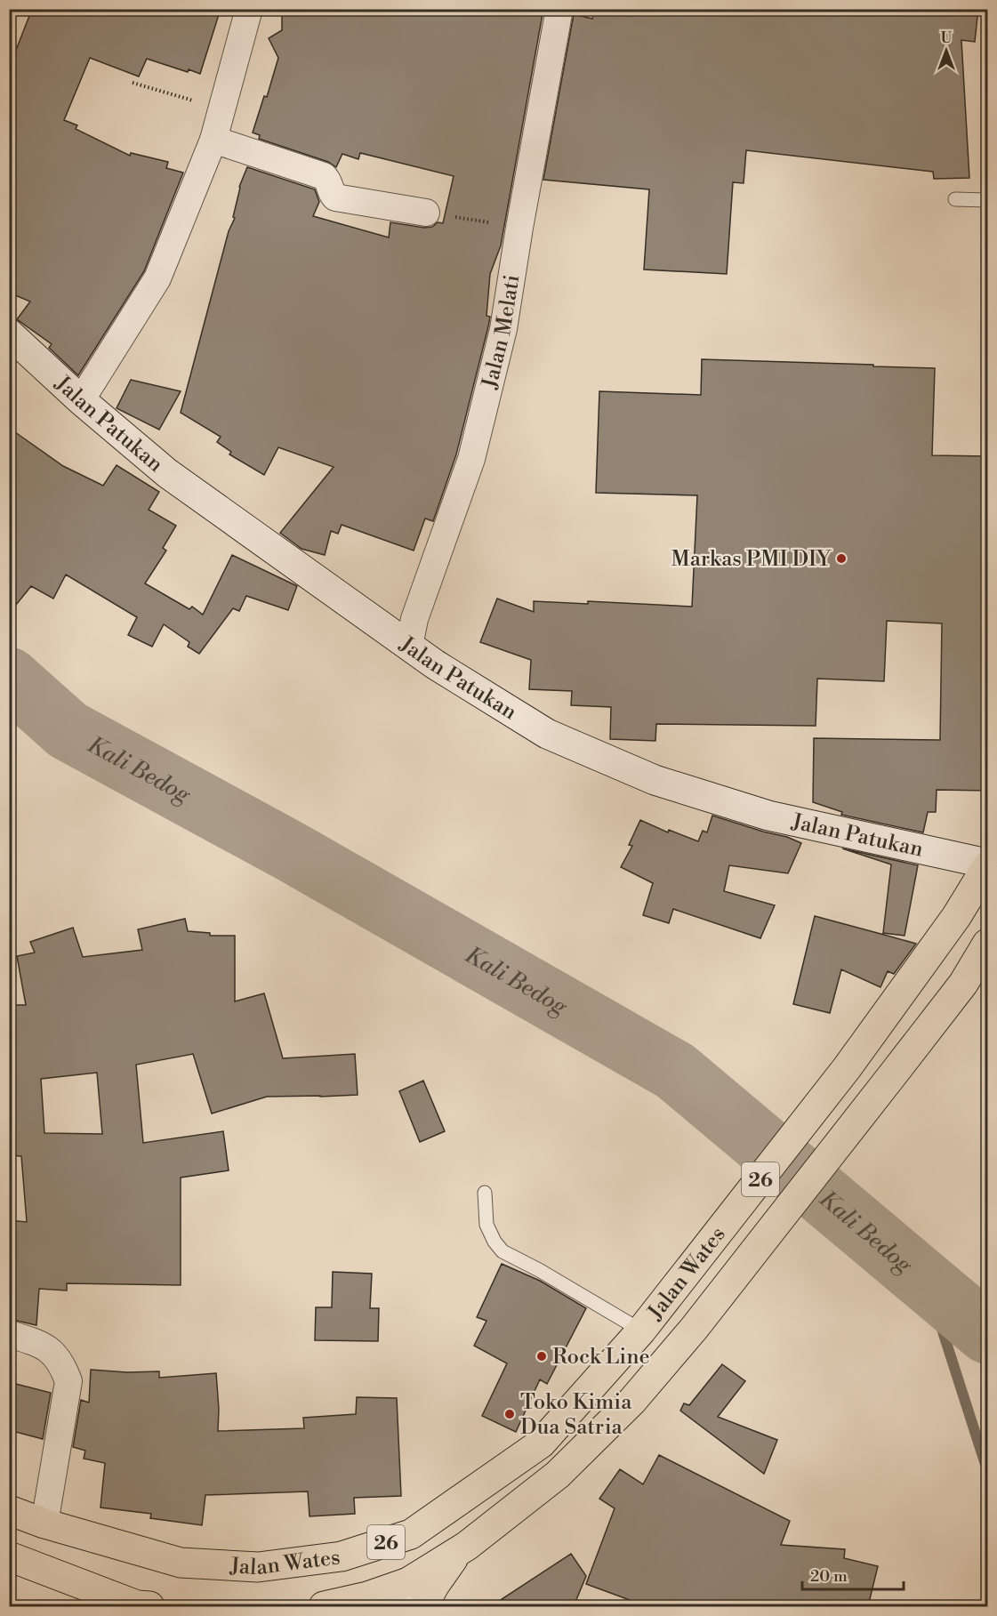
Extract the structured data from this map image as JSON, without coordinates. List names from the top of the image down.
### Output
{
  "streets": {
    "highway": ["26", "Jalan Wates"],
    "main road": ["Jalan Patukan"],
    "street": ["Jalan Melati"]
  },
  "crossings": [
    ["Jalan Melati", "Jalan Patukan"],
    ["Jalan Patukan", "Jalan Wates"]
  ],
  "water": ["Kali Bedog"],
  "places": ["Markas PMI DIY", "Rock Line", "Toko Kimia Dua Satria"],
  "scale_bar": "20 m",
  "north": "top"
}
